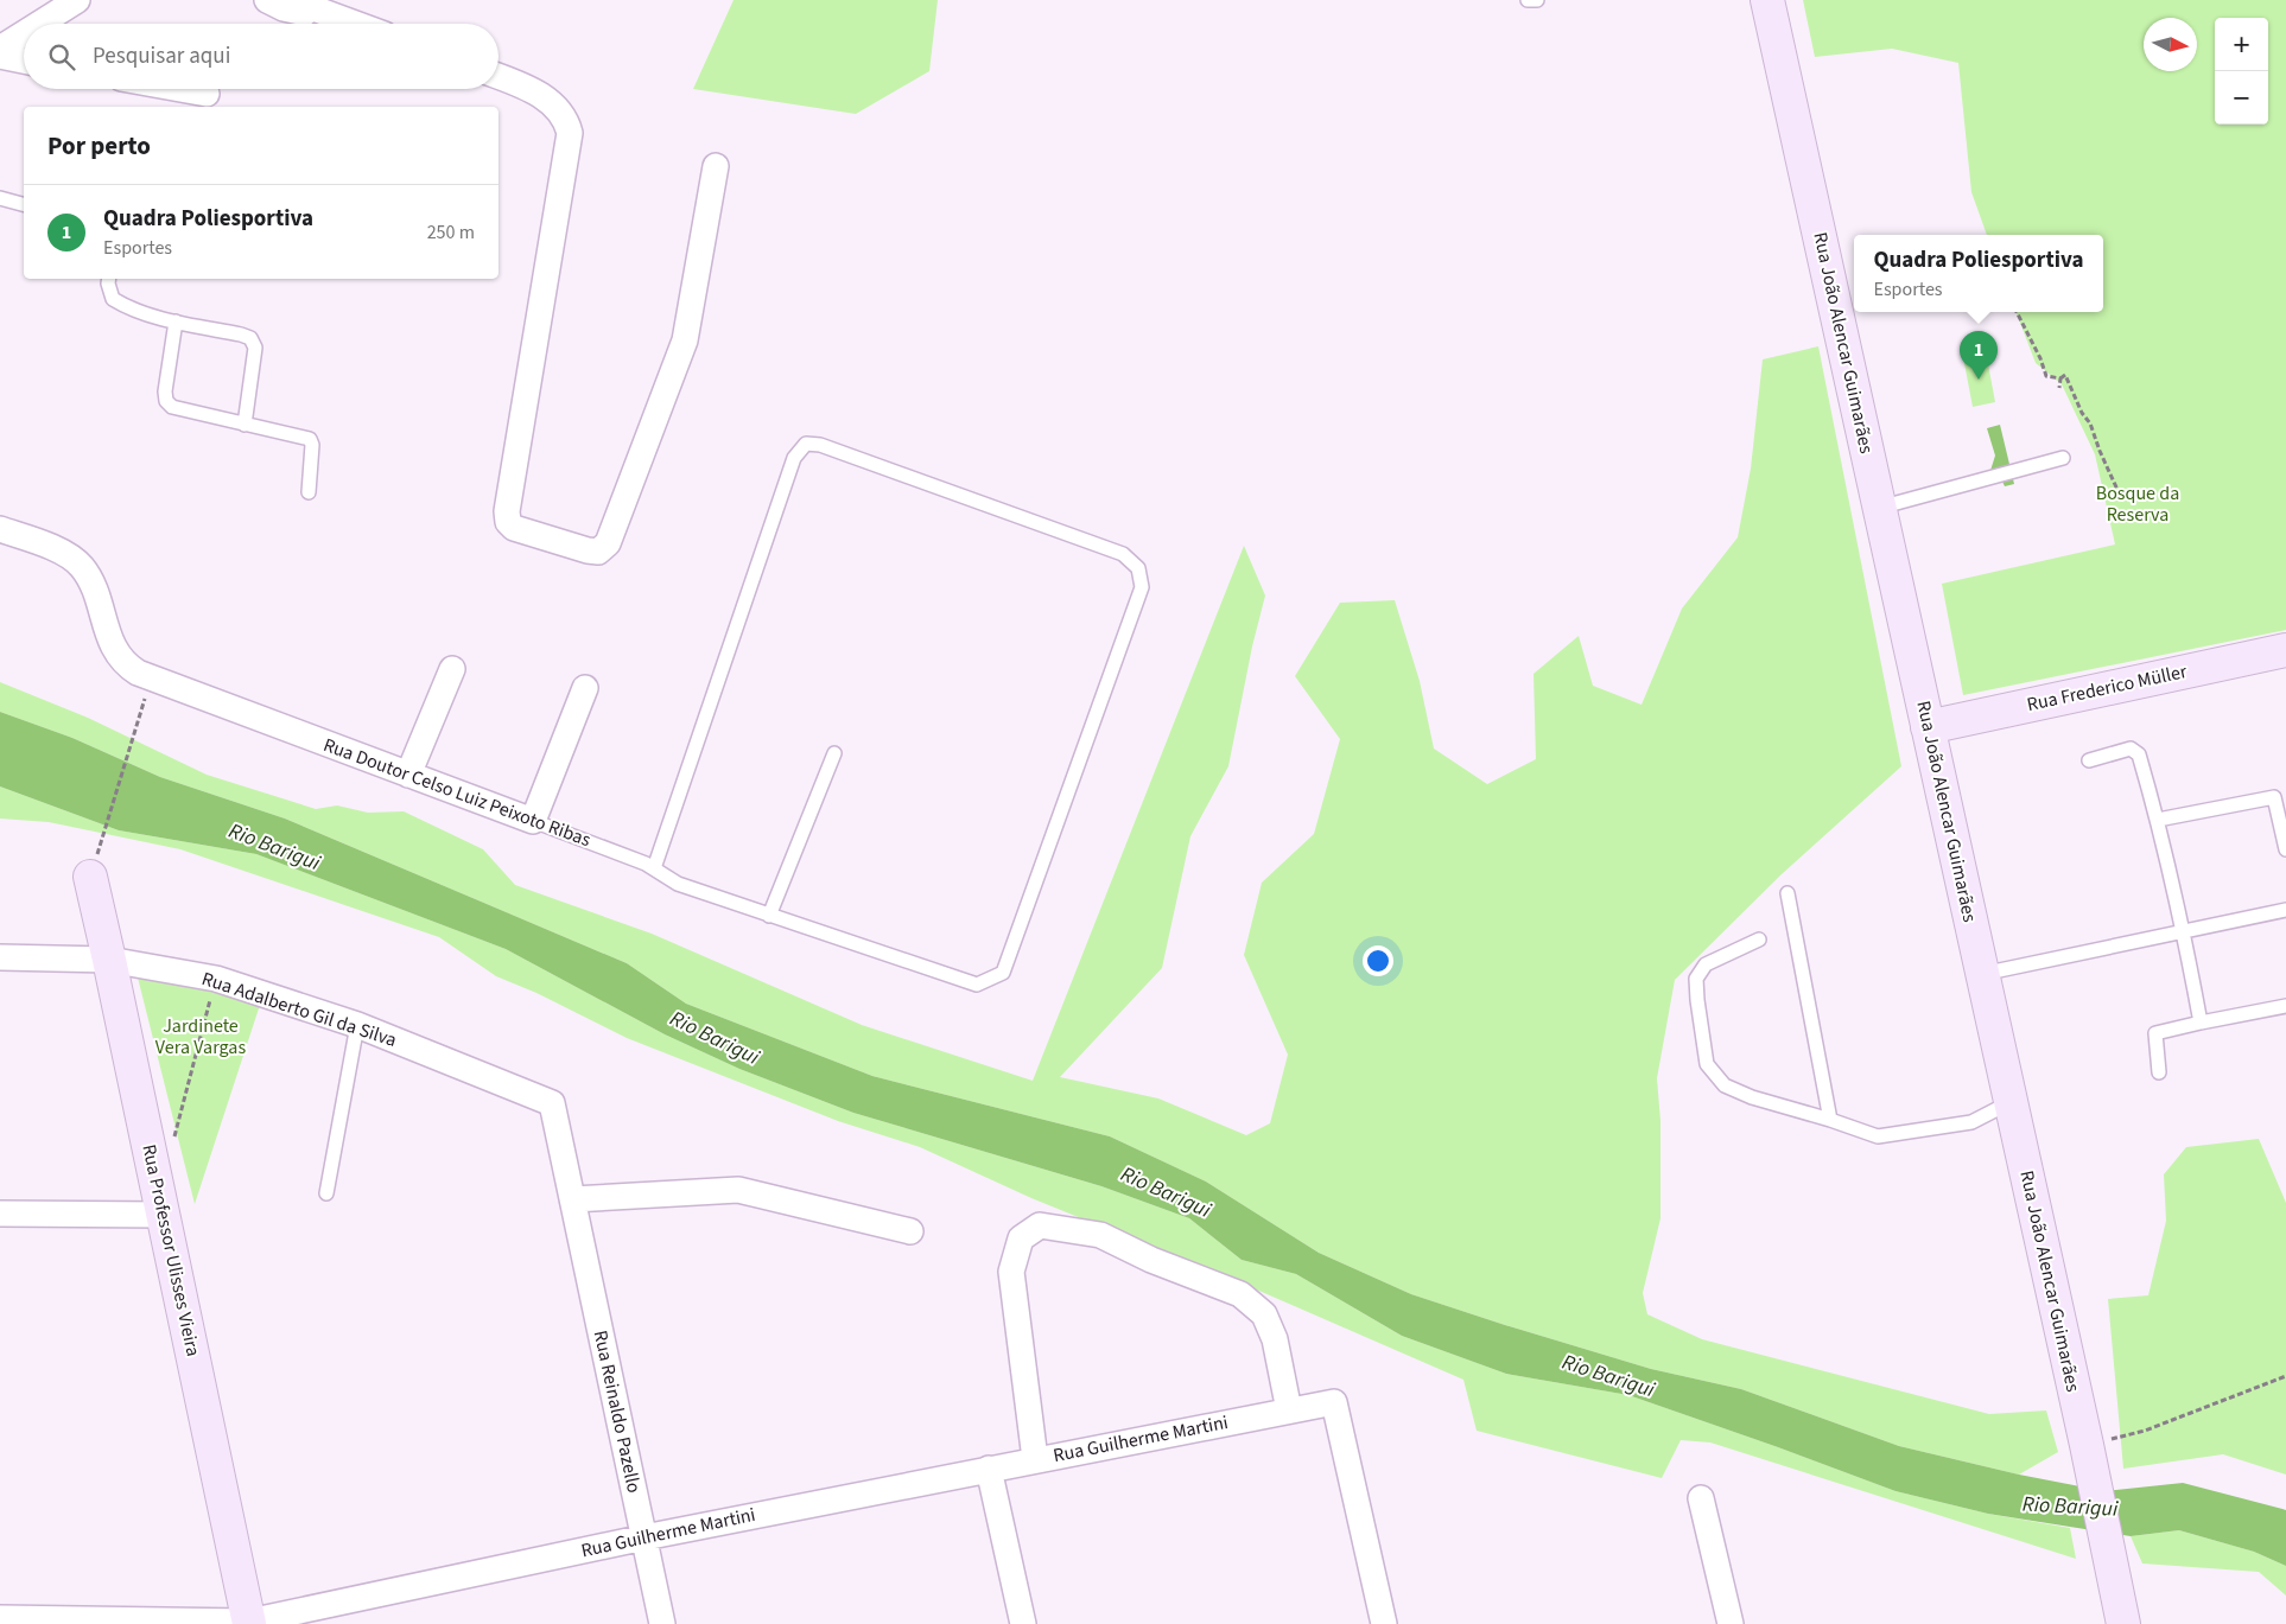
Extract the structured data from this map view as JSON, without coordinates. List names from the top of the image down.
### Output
{
  "streets": {
    "main road": ["Rua João Alencar Guimarães", "Rua Frederico Müller", "Rua Professor Ulisses Vieira"],
    "street": [
      "Rua Doutor Celso Luiz Peixoto Ribas",
      "Rua Adalberto Gil da Silva",
      "Rua Reinaldo Pazello",
      "Rua Guilherme Martini"
    ]
  },
  "crossings": [
    ["Rua João Alencar Guimarães", "Rua Frederico Müller"],
    ["Rua Adalberto Gil da Silva", "Rua Professor Ulisses Vieira"],
    ["Rua Adalberto Gil da Silva", "Rua Reinaldo Pazello"],
    ["Rua Professor Ulisses Vieira", "Rua Guilherme Martini"],
    ["Rua Reinaldo Pazello", "Rua Guilherme Martini"]
  ],
  "water": ["Rio Barigui"],
  "parks": ["Bosque da Reserva", "Jardinete Vera Vargas"],
  "north": "right",
  "page": {
    "map_buttons": ["+", "−"],
    "search": "Pesquisar aqui",
    "heading": "Por perto",
    "list": [
      {
        "mark": "1",
        "name": "Quadra Poliesportiva",
        "note": "Esportes",
        "value": "250 m"
      }
    ],
    "popup": ["Quadra Poliesportiva", "Esportes"],
    "pins": "1"
  }
}
